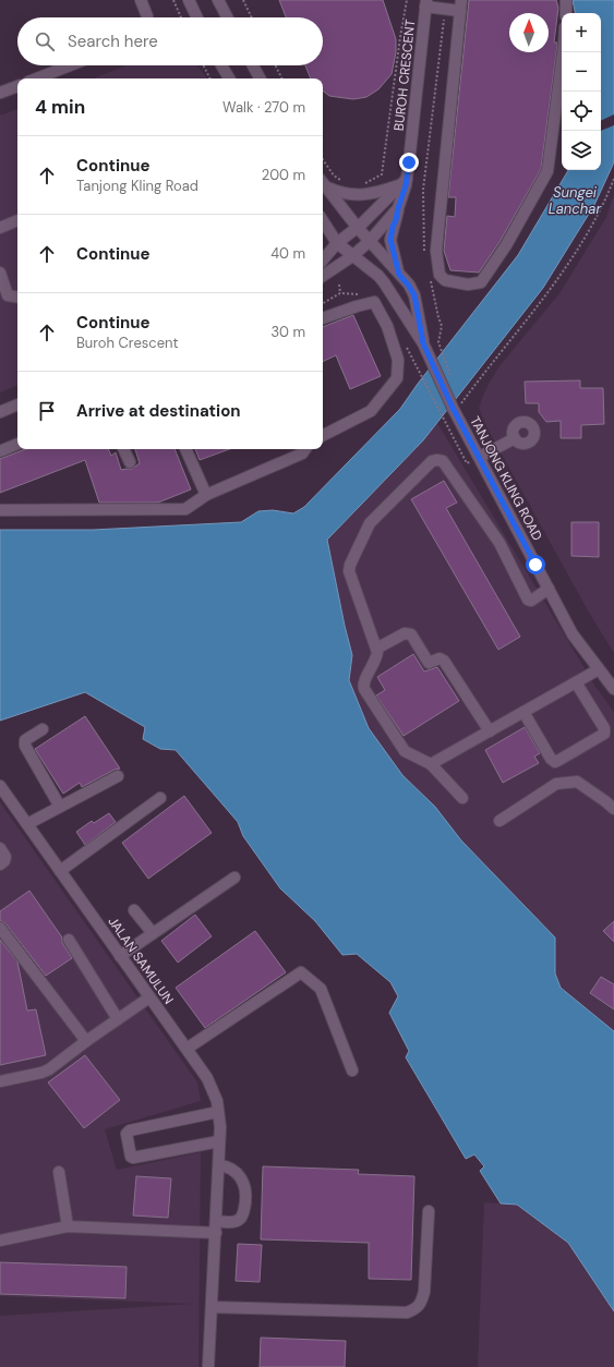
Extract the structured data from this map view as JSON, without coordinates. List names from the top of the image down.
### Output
{
  "streets": {
    "street": ["BUROH CRESCENT", "TANJONG KLING ROAD", "JALAN SAMULUN"]
  },
  "crossings": [
    ["BUROH CRESCENT", "TANJONG KLING ROAD"]
  ],
  "water": ["Sungei Lanchar"],
  "north": "top",
  "page": {
    "map_buttons": ["+", "−"],
    "search": "Search here",
    "heading": ["4 min", "Walk · 270 m"],
    "list": [
      ["Continue", "Tanjong Kling Road", "200 m"],
      ["Continue", "40 m"],
      ["Continue", "Buroh Crescent", "30 m"],
      "Arrive at destination"
    ]
  }
}
